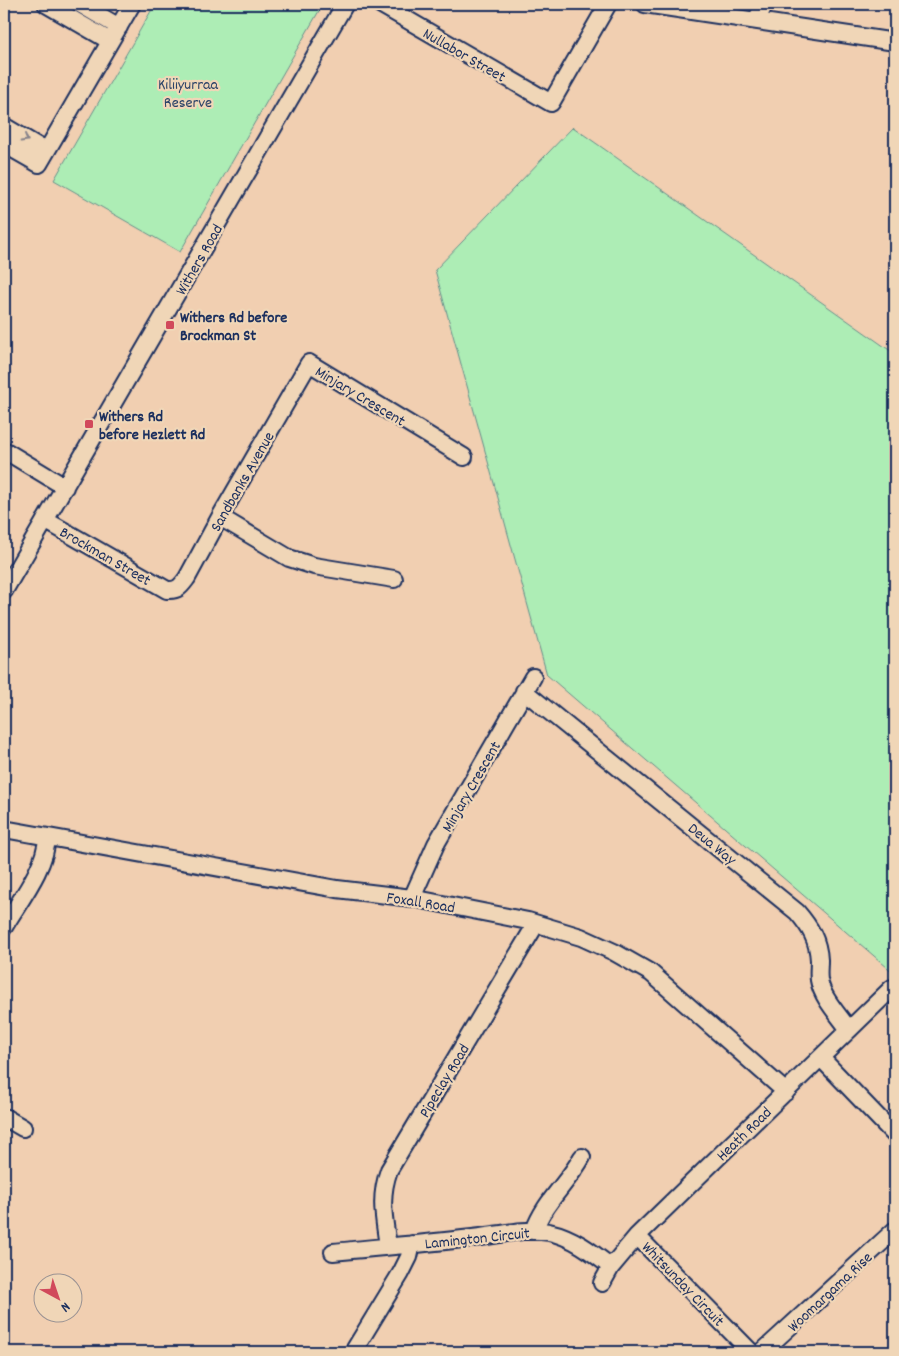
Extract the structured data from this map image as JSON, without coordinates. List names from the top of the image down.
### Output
{
  "streets": {
    "street": [
      "Nullabor Street",
      "Withers Road",
      "Minjary Crescent",
      "Sandbanks Avenue",
      "Brockman Street",
      "Deua Way",
      "Foxall Road",
      "Pipeclay Road",
      "Heath Road",
      "Lamington Circuit",
      "Whitsunday Circuit",
      "Woomargama Rise"
    ]
  },
  "crossings": [
    ["Withers Road", "Brockman Street"],
    ["Minjary Crescent", "Sandbanks Avenue"],
    ["Minjary Crescent", "Deua Way"],
    ["Minjary Crescent", "Foxall Road"],
    ["Sandbanks Avenue", "Brockman Street"],
    ["Deua Way", "Heath Road"],
    ["Foxall Road", "Pipeclay Road"],
    ["Foxall Road", "Heath Road"],
    ["Pipeclay Road", "Lamington Circuit"],
    ["Heath Road", "Lamington Circuit"],
    ["Heath Road", "Whitsunday Circuit"]
  ],
  "parks": ["Kiliiyurraa Reserve"],
  "places": {
    "transit": ["Withers Rd before Brockman St", "Withers Rd before Hezlett Rd"]
  },
  "north": "bottom right"
}
